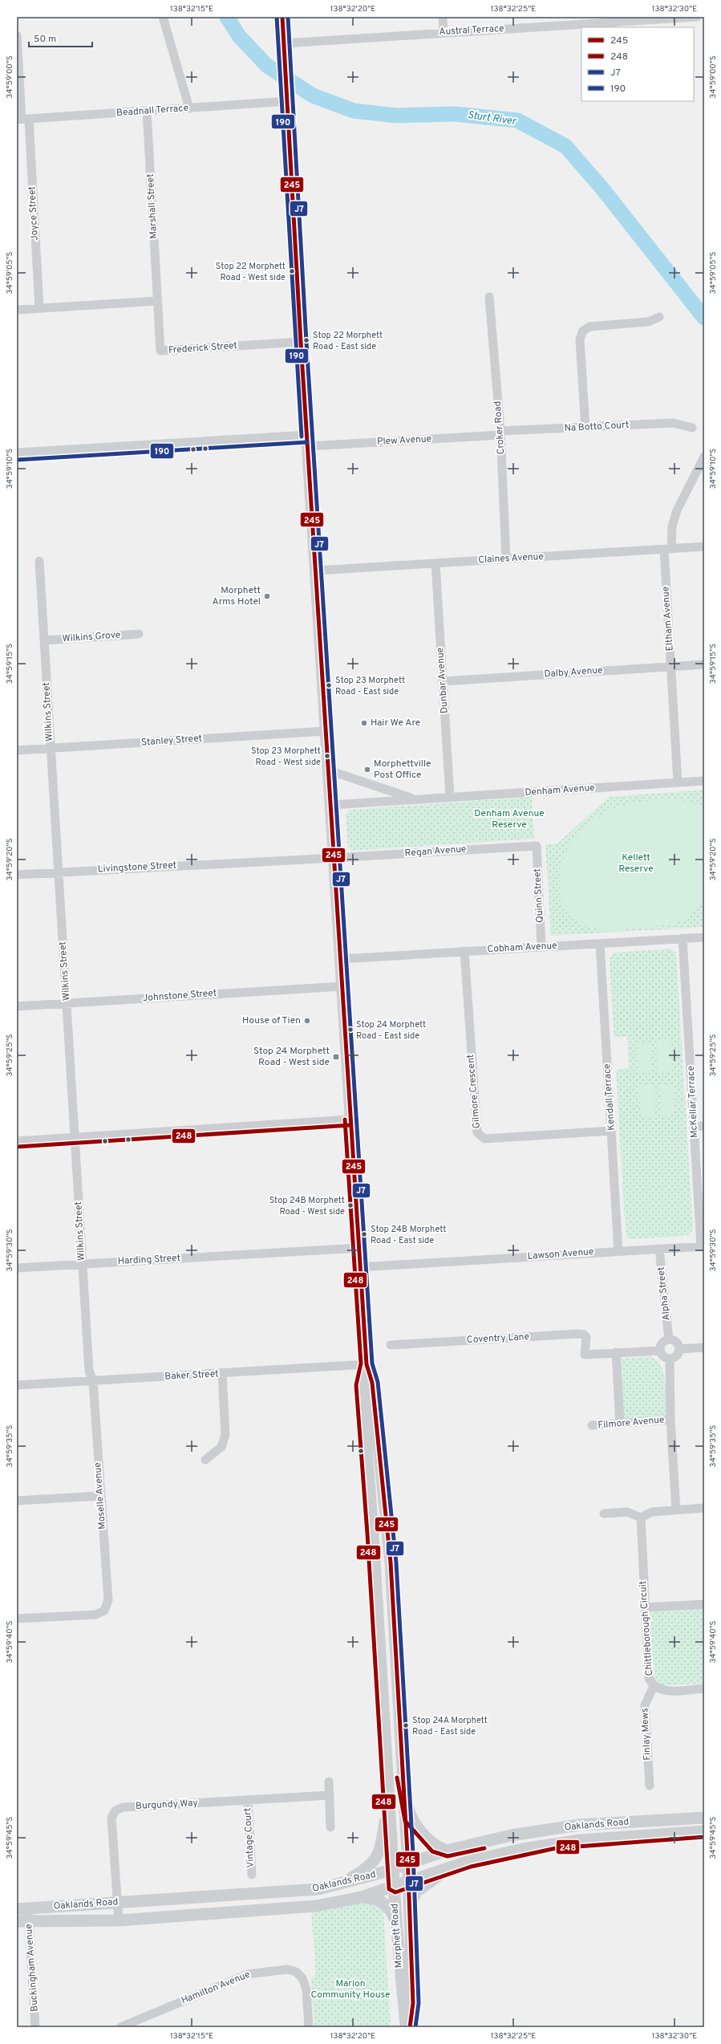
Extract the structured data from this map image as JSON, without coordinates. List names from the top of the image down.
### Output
{
  "streets": {
    "main road": ["Oaklands Road", "Morphett Road"],
    "street": [
      "Austral Terrace",
      "Beadnall Terrace",
      "Marshall Street",
      "Joyce Street",
      "Frederick Street",
      "Na Botto Court",
      "Croker Road",
      "Plew Avenue",
      "Claines Avenue",
      "Eltham Avenue",
      "Wilkins Grove",
      "Dalby Avenue",
      "Dunbar Avenue",
      "Wilkins Street",
      "Stanley Street",
      "Denham Avenue",
      "Regan Avenue",
      "Livingstone Street",
      "Quinn Street",
      "Cobham Avenue",
      "Johnstone Street",
      "Gilmore Crescent",
      "Kendall Terrace",
      "McKellar Terrace",
      "Lawson Avenue",
      "Harding Street",
      "Alpha Street",
      "Coventry Lane",
      "Baker Street",
      "Filmore Avenue",
      "Moselle Avenue",
      "Chittleborough Circuit",
      "Finlay Mews",
      "Burgundy Way",
      "Vintage Court",
      "Buckingham Avenue",
      "Hamilton Avenue"
    ]
  },
  "crossings": [
    ["Austral Terrace", "Morphett Road"],
    ["Beadnall Terrace", "Marshall Street"],
    ["Beadnall Terrace", "Joyce Street"],
    ["Beadnall Terrace", "Morphett Road"],
    ["Marshall Street", "Frederick Street"],
    ["Frederick Street", "Morphett Road"],
    ["Na Botto Court", "Croker Road"],
    ["Na Botto Court", "Plew Avenue"],
    ["Croker Road", "Plew Avenue"],
    ["Croker Road", "Claines Avenue"],
    ["Plew Avenue", "Morphett Road"],
    ["Claines Avenue", "Eltham Avenue"],
    ["Claines Avenue", "Dunbar Avenue"],
    ["Claines Avenue", "Morphett Road"],
    ["Eltham Avenue", "Dalby Avenue"],
    ["Eltham Avenue", "Denham Avenue"],
    ["Wilkins Grove", "Wilkins Street"],
    ["Dalby Avenue", "Dunbar Avenue"],
    ["Dunbar Avenue", "Denham Avenue"],
    ["Wilkins Street", "Stanley Street"],
    ["Wilkins Street", "Livingstone Street"],
    ["Wilkins Street", "Johnstone Street"],
    ["Wilkins Street", "Harding Street"],
    ["Wilkins Street", "Baker Street"],
    ["Wilkins Street", "Moselle Avenue"],
    ["Stanley Street", "Morphett Road"],
    ["Denham Avenue", "Morphett Road"],
    ["Regan Avenue", "Livingstone Street"],
    ["Regan Avenue", "Quinn Street"],
    ["Regan Avenue", "Morphett Road"],
    ["Livingstone Street", "Morphett Road"],
    ["Quinn Street", "Cobham Avenue"],
    ["Cobham Avenue", "Gilmore Crescent"],
    ["Cobham Avenue", "Kendall Terrace"],
    ["Cobham Avenue", "McKellar Terrace"],
    ["Cobham Avenue", "Morphett Road"],
    ["Johnstone Street", "Morphett Road"],
    ["Gilmore Crescent", "Kendall Terrace"],
    ["Kendall Terrace", "Lawson Avenue"],
    ["McKellar Terrace", "Lawson Avenue"],
    ["Lawson Avenue", "Alpha Street"],
    ["Lawson Avenue", "Morphett Road"],
    ["Harding Street", "Morphett Road"],
    ["Baker Street", "Moselle Avenue"],
    ["Baker Street", "Morphett Road"],
    ["Chittleborough Circuit", "Finlay Mews"],
    ["Burgundy Way", "Oaklands Road"],
    ["Burgundy Way", "Vintage Court"],
    ["Oaklands Road", "Morphett Road"],
    ["Oaklands Road", "Buckingham Avenue"]
  ],
  "water": ["Sturt River"],
  "parks": ["Denham Avenue Reserve", "Kellett Reserve", "Marion Community House"],
  "places": {
    "other": [
      "Stop 22 Morphett Road - West side",
      "Stop 22 Morphett Road - East side",
      "Morphett Arms Hotel",
      "Stop 23 Morphett Road - East side",
      "Hair We Are",
      "Stop 23 Morphett Road - West side",
      "Morphettville Post Office",
      "House of Tien",
      "Stop 24 Morphett Road - East side",
      "Stop 24B Morphett Road - West side",
      "Stop 24B Morphett Road - East side",
      "Stop 24A Morphett Road - East side"
    ],
    "transit": ["Stop 24 Morphett Road - West side"]
  },
  "lines": [
    "transit line 245",
    "transit line J7",
    "transit line 190",
    "transit line 248"
  ],
  "legend": [
    "245",
    "248",
    "J7",
    "190"
  ],
  "scale_bar": "50 m",
  "coordinates": [
    "138°32'15\"E",
    "138°32'20\"E",
    "138°32'25\"E",
    "138°32'30\"E",
    "34°59'00\"S",
    "34°59'05\"S",
    "34°59'10\"S",
    "34°59'15\"S",
    "34°59'20\"S",
    "34°59'25\"S",
    "34°59'30\"S",
    "34°59'35\"S",
    "34°59'40\"S",
    "34°59'45\"S"
  ]
}
